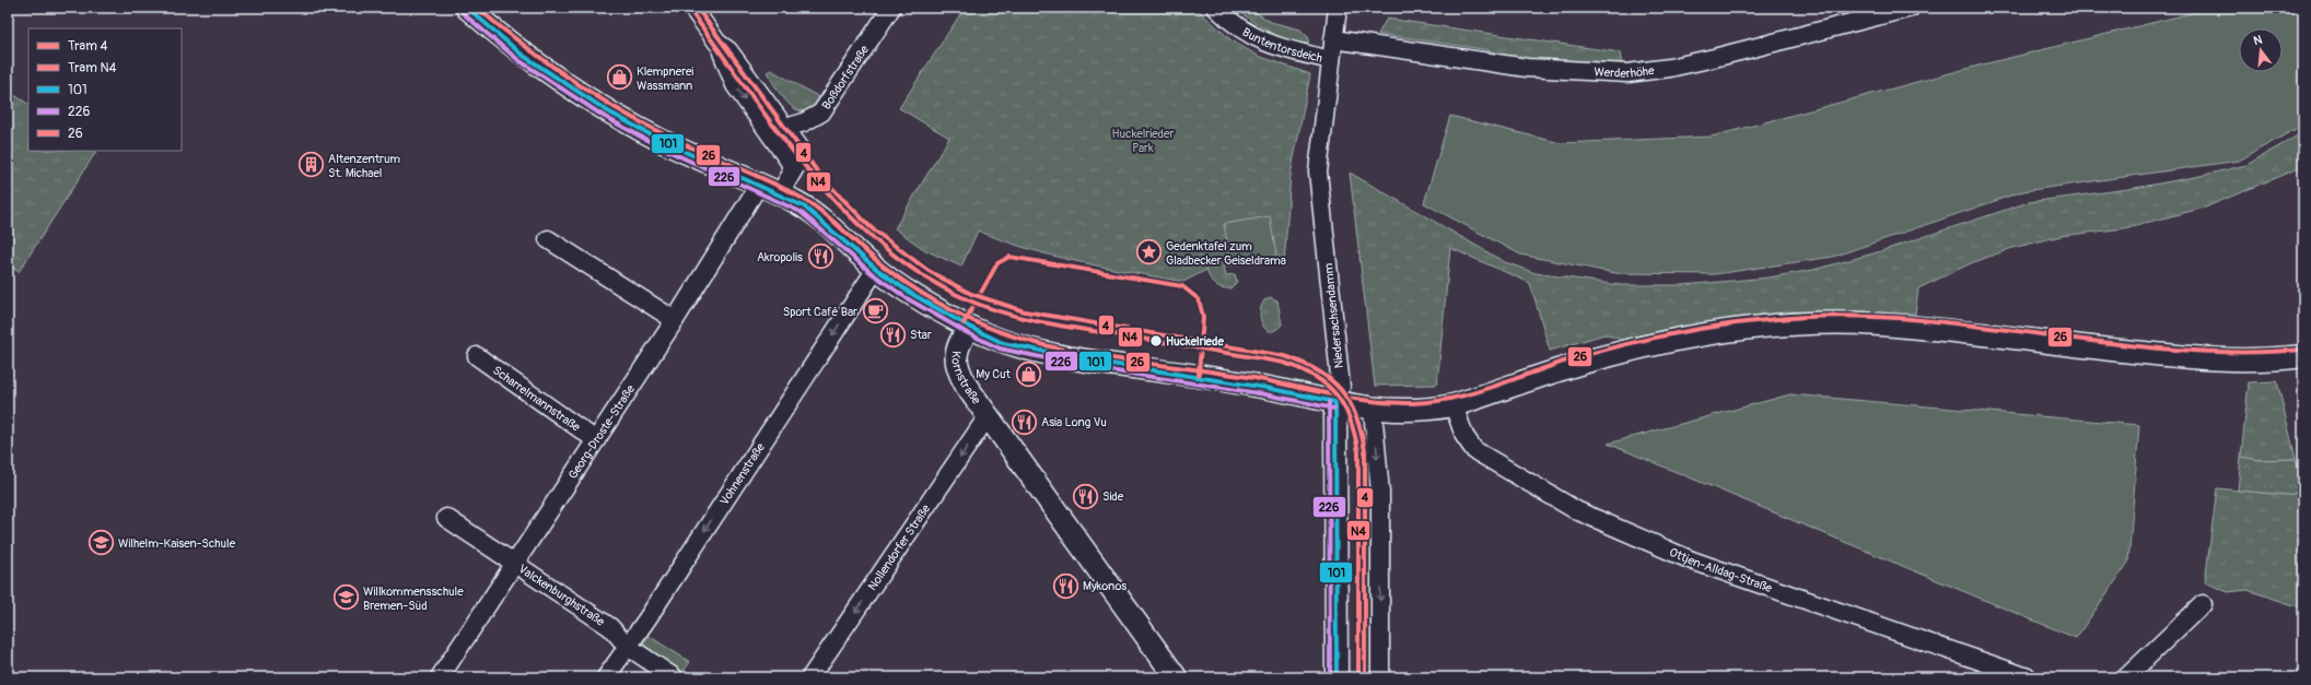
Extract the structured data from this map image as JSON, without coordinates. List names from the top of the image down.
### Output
{
  "streets": {
    "street": [
      "Buntentorsdeich",
      "Werderhöhe",
      "Boßdorfstraße",
      "Niedersachsendamm",
      "Kornstraße",
      "Scharrelmannstraße",
      "Georg-Droste-Straße",
      "Vohnenstraße",
      "Nollendorfer Straße",
      "Ottjen-Alldag-Straße",
      "Valckenburghstraße"
    ]
  },
  "crossings": [
    ["Buntentorsdeich", "Niedersachsendamm"],
    ["Werderhöhe", "Niedersachsendamm"],
    ["Kornstraße", "Nollendorfer Straße"],
    ["Scharrelmannstraße", "Georg-Droste-Straße"],
    ["Georg-Droste-Straße", "Valckenburghstraße"],
    ["Vohnenstraße", "Valckenburghstraße"]
  ],
  "one_way": ["Vohnenstraße", "Nollendorfer Straße"],
  "parks": ["Huckelrieder Park"],
  "places": {
    "shop": ["Klempnerei Wassmann", "My Cut"],
    "building": ["Altenzentrum St. Michael"],
    "place": ["Gedenktafel zum Gladbecker Geiseldrama"],
    "restaurant": [
      "Akropolis",
      "Star",
      "Asia Long Vu",
      "Side",
      "Mykonos"
    ],
    "cafe": ["Sport Café Bar"],
    "other": ["Huckelriede"],
    "school or university": ["Wilhelm-Kaisen-Schule", "Willkommensschule Bremen-Süd"]
  },
  "lines": [
    "tram line 4",
    "transit line 101",
    "transit line 26",
    "tram line N4",
    "transit line 226"
  ],
  "legend": [
    "Tram 4",
    "Tram N4",
    "101",
    "226",
    "26"
  ],
  "north": "top"
}
